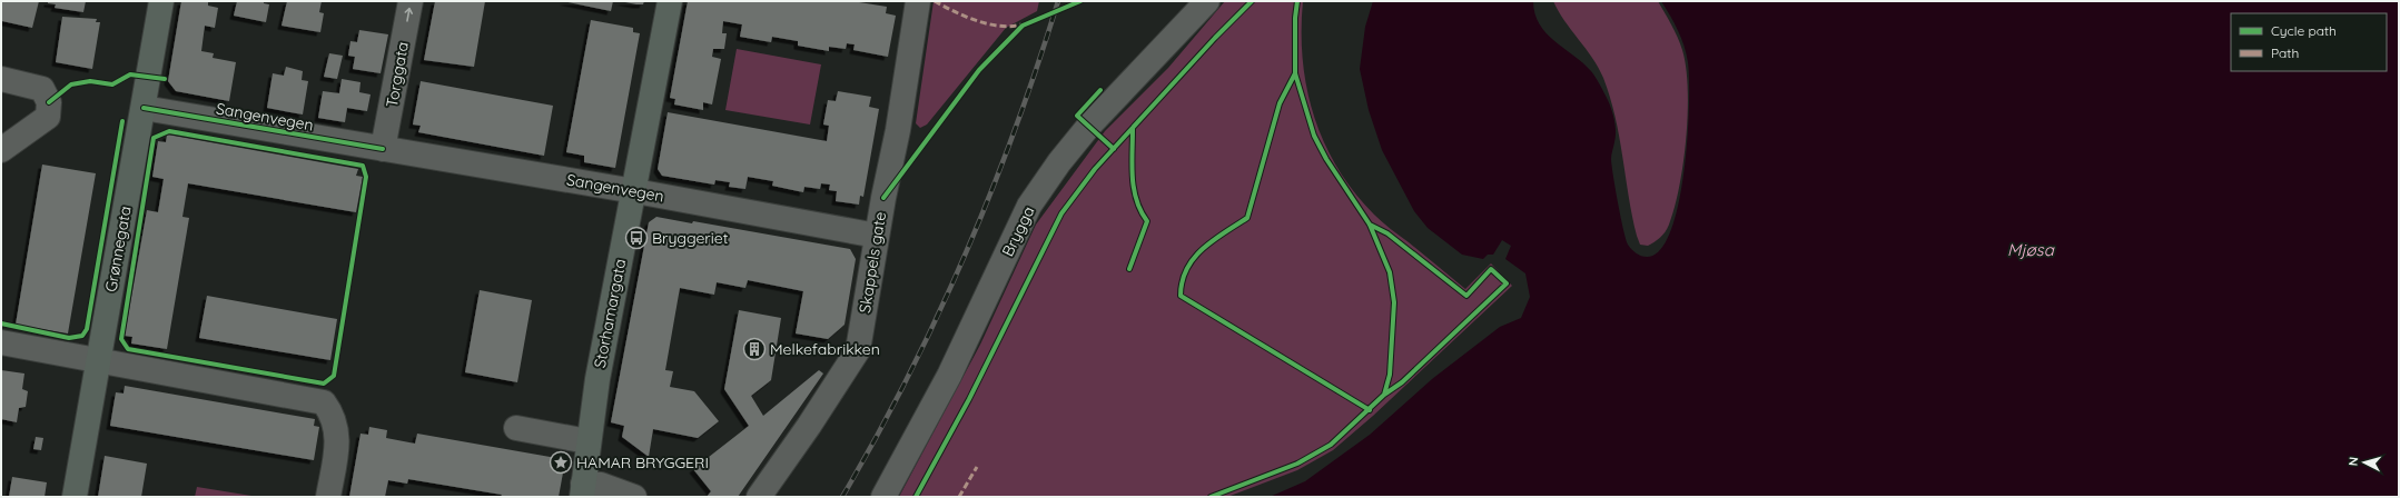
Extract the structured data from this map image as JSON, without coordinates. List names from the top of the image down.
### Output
{
  "streets": {
    "main road": ["Grønnegata", "Storhamargata"],
    "street": [
      "Torggata",
      "Sangenvegen",
      "Brygga",
      "Skappels gate"
    ]
  },
  "crossings": [
    ["Torggata", "Sangenvegen"],
    ["Sangenvegen", "Grønnegata"],
    ["Sangenvegen", "Skappels gate"],
    ["Sangenvegen", "Storhamargata"]
  ],
  "one_way": ["Torggata"],
  "water": ["Mjøsa"],
  "places": {
    "bus stop": ["Bryggeriet"],
    "building": ["Melkefabrikken"],
    "place": ["HAMAR BRYGGERI"]
  },
  "legend": ["Cycle path", "Path"],
  "north": "left"
}
